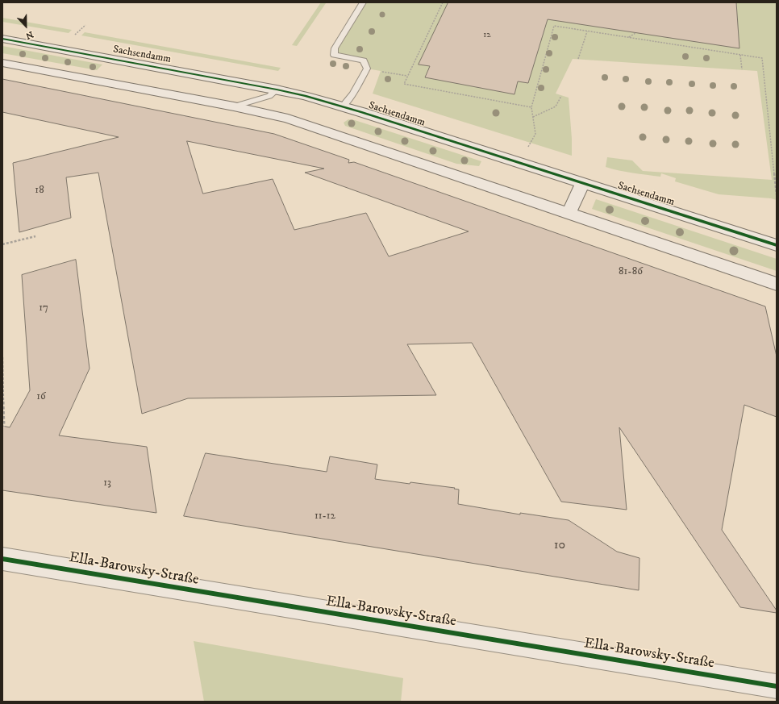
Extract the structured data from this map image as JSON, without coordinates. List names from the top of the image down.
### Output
{
  "streets": {
    "main road": ["Sachsendamm", "Ella-Barowsky-Straße"]
  },
  "house_numbers": [
    "12",
    "18",
    "81-86",
    "17",
    "16",
    "13",
    "11-12",
    "10"
  ],
  "north": "bottom"
}
